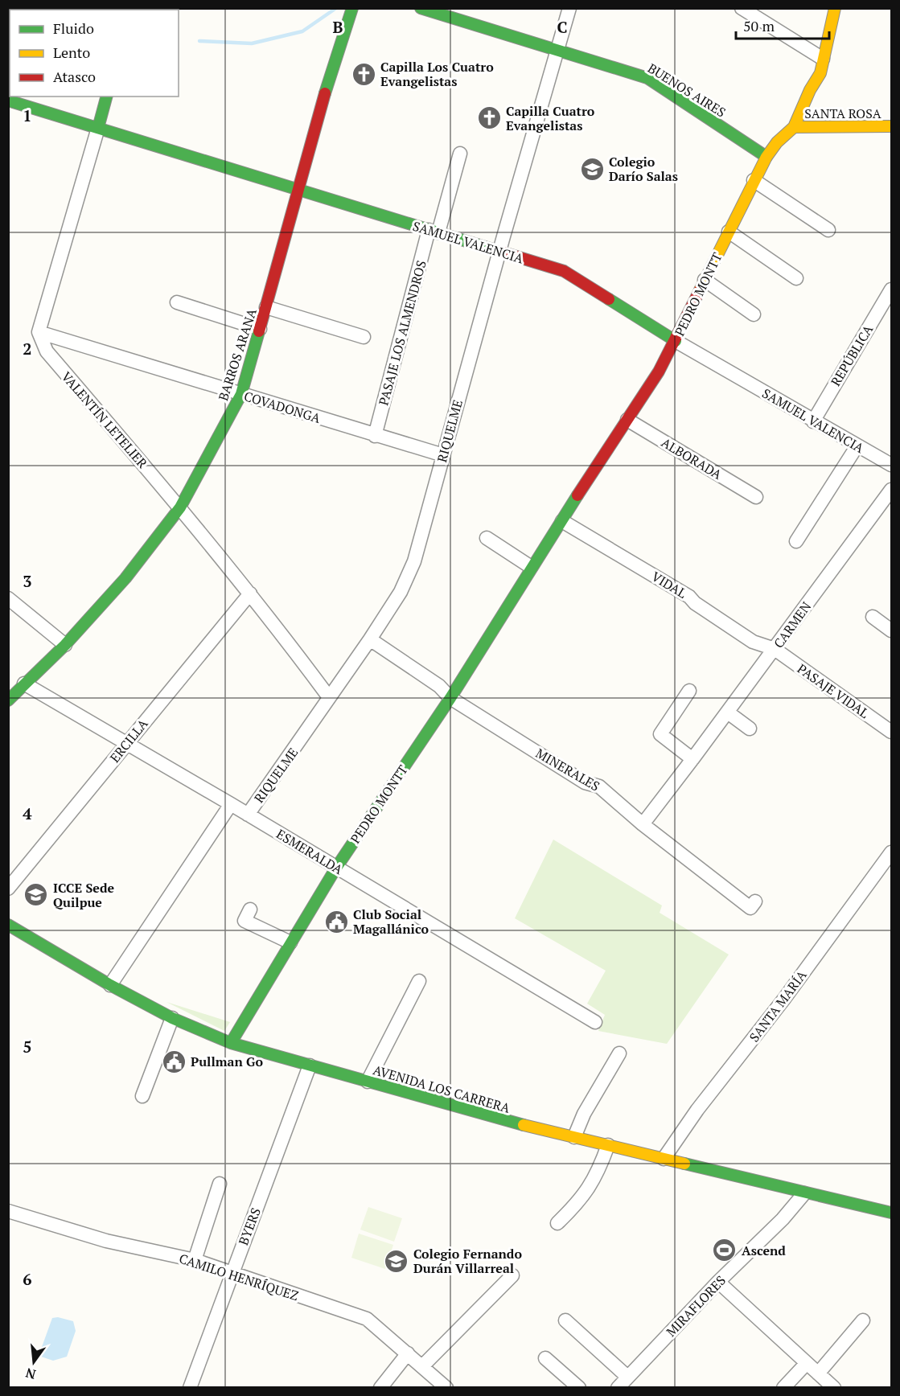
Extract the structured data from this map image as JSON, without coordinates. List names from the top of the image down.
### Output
{
  "streets": {
    "main road": [
      "BUENOS AIRES",
      "SANTA ROSA",
      "SAMUEL VALENCIA",
      "PEDRO MONTT",
      "BARROS ARANA",
      "AVENIDA LOS CARRERA"
    ],
    "street": [
      "PASAJE LOS ALMENDROS",
      "REPÚBLICA",
      "COVADONGA",
      "VALENTÍN LETELIER",
      "RIQUELME",
      "ALBORADA",
      "VIDAL",
      "CARMEN",
      "PASAJE VIDAL",
      "ERCILLA",
      "MINERALES",
      "ESMERALDA",
      "SANTA MARÍA",
      "BYERS",
      "CAMILO HENRÍQUEZ",
      "MIRAFLORES"
    ]
  },
  "crossings": [
    ["BUENOS AIRES", "PEDRO MONTT"],
    ["BUENOS AIRES", "RIQUELME"],
    ["SANTA ROSA", "PEDRO MONTT"],
    ["SAMUEL VALENCIA", "PEDRO MONTT"],
    ["SAMUEL VALENCIA", "PASAJE LOS ALMENDROS"],
    ["SAMUEL VALENCIA", "BARROS ARANA"],
    ["SAMUEL VALENCIA", "REPÚBLICA"],
    ["SAMUEL VALENCIA", "RIQUELME"],
    ["PEDRO MONTT", "ALBORADA"],
    ["PEDRO MONTT", "VIDAL"],
    ["PEDRO MONTT", "MINERALES"],
    ["PEDRO MONTT", "ESMERALDA"],
    ["PEDRO MONTT", "AVENIDA LOS CARRERA"],
    ["PASAJE LOS ALMENDROS", "COVADONGA"],
    ["BARROS ARANA", "COVADONGA"],
    ["BARROS ARANA", "VALENTÍN LETELIER"],
    ["BARROS ARANA", "ESMERALDA"],
    ["COVADONGA", "VALENTÍN LETELIER"],
    ["COVADONGA", "RIQUELME"],
    ["VALENTÍN LETELIER", "RIQUELME"],
    ["VALENTÍN LETELIER", "ERCILLA"],
    ["RIQUELME", "MINERALES"],
    ["RIQUELME", "ESMERALDA"],
    ["VIDAL", "CARMEN"],
    ["VIDAL", "PASAJE VIDAL"],
    ["CARMEN", "PASAJE VIDAL"],
    ["CARMEN", "MINERALES"],
    ["ERCILLA", "ESMERALDA"],
    ["SANTA MARÍA", "AVENIDA LOS CARRERA"],
    ["AVENIDA LOS CARRERA", "BYERS"],
    ["AVENIDA LOS CARRERA", "MIRAFLORES"],
    ["BYERS", "CAMILO HENRÍQUEZ"]
  ],
  "places": {
    "church": ["Capilla Los Cuatro Evangelistas", "Capilla Cuatro Evangelistas"],
    "school or university": ["Colegio Darío Salas", "ICCE Sede Quilpue", "Colegio Fernando Durán Villarreal"],
    "public building": ["Club Social Magallánico", "Pullman Go"],
    "sports": ["Ascend"]
  },
  "legend": ["Fluido", "Lento", "Atasco"],
  "scale_bar": "50 m",
  "north": "bottom",
  "grid": {
    "columns": ["B", "C"],
    "rows": [
      "1",
      "2",
      "3",
      "4",
      "5",
      "6"
    ]
  }
}
